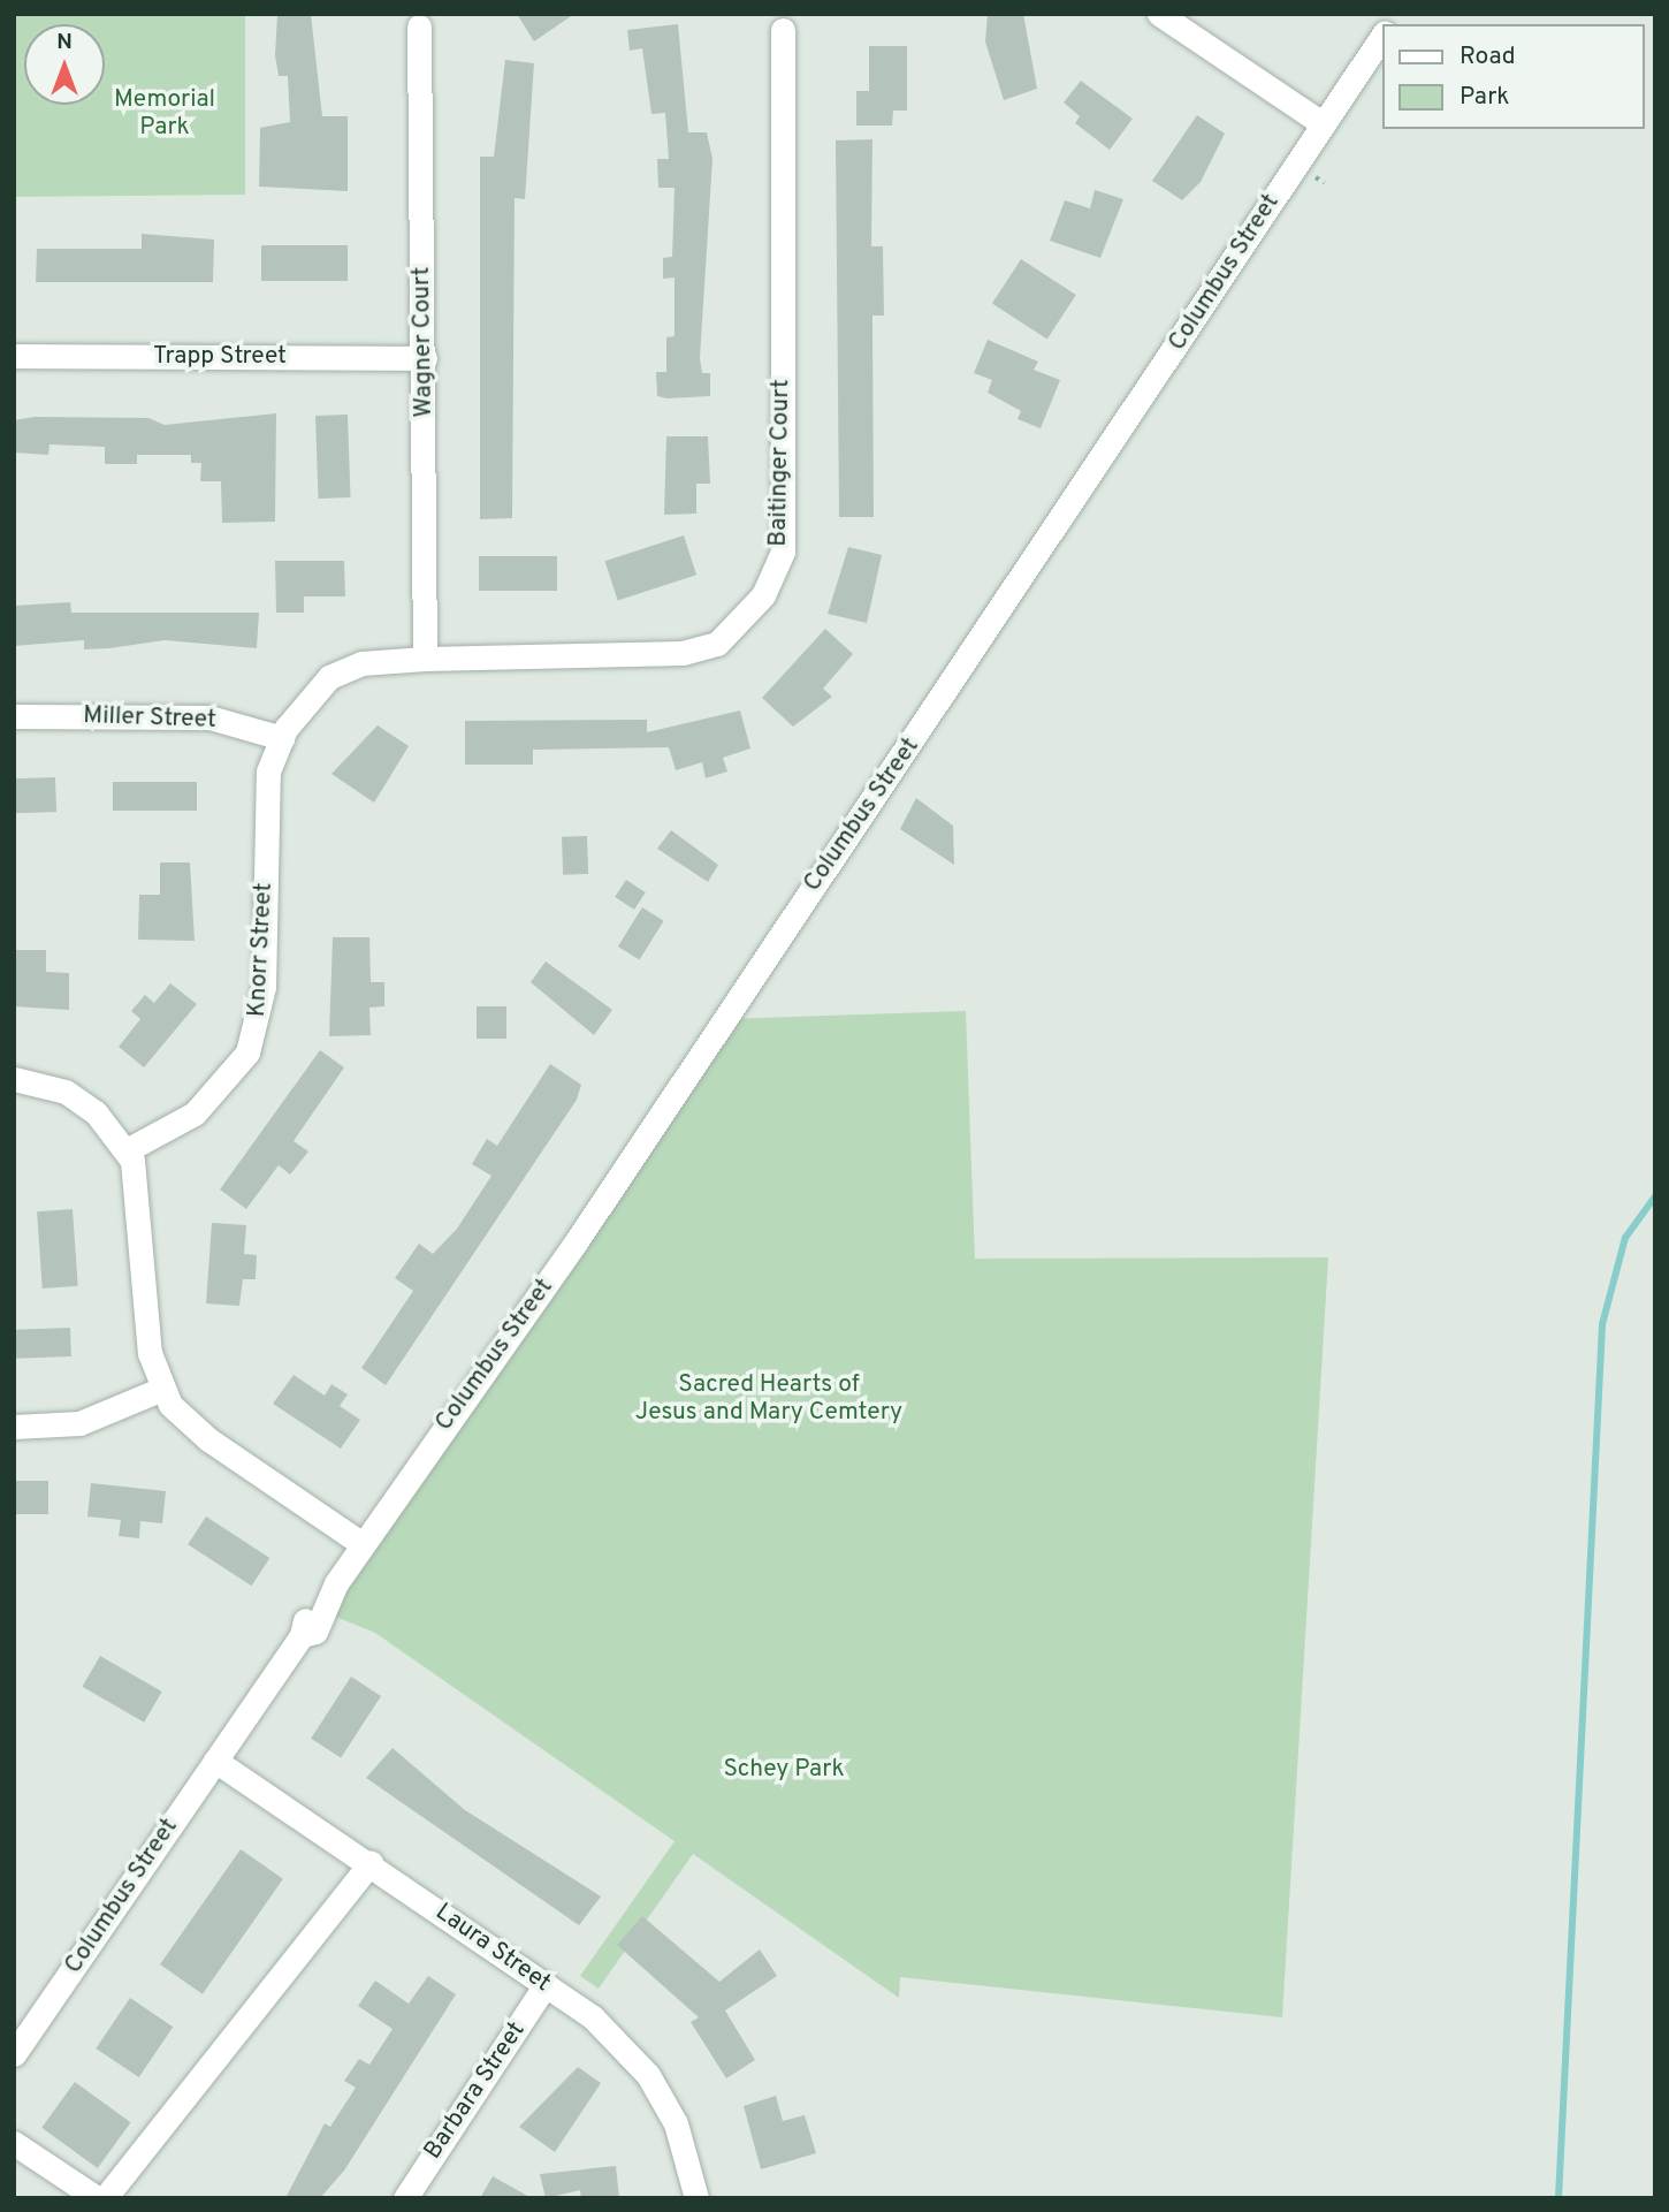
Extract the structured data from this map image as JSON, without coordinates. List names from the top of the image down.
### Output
{
  "streets": {
    "street": [
      "Columbus Street",
      "Wagner Court",
      "Trapp Street",
      "Baitinger Court",
      "Miller Street",
      "Knorr Street",
      "Laura Street",
      "Barbara Street"
    ]
  },
  "crossings": [
    ["Columbus Street", "Laura Street"],
    ["Wagner Court", "Trapp Street"],
    ["Wagner Court", "Baitinger Court"],
    ["Baitinger Court", "Miller Street"],
    ["Baitinger Court", "Knorr Street"],
    ["Miller Street", "Knorr Street"],
    ["Laura Street", "Barbara Street"]
  ],
  "parks": ["Memorial Park", "Sacred Hearts of Jesus and Mary Cemtery", "Schey Park"],
  "legend": ["Road", "Park"],
  "north": "top"
}
